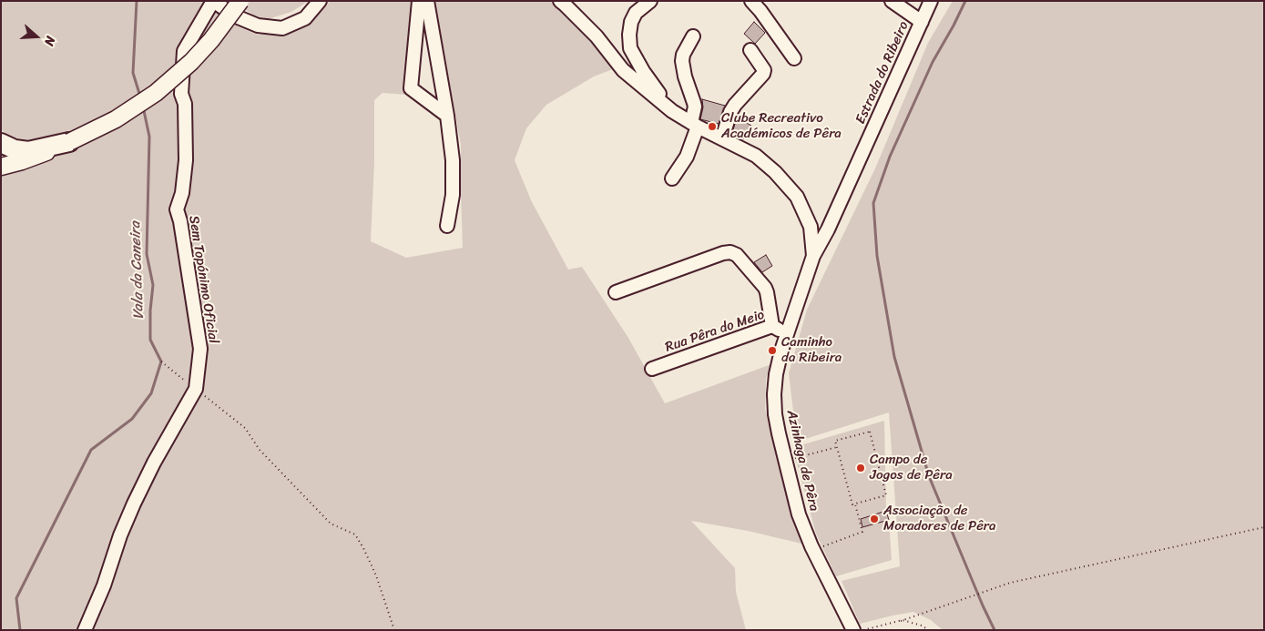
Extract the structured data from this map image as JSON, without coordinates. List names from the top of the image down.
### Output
{
  "streets": {
    "street": [
      "Estrada do Ribeiro",
      "Sem Topónimo Oficial",
      "Rua Pêra do Meio",
      "Azinhaga de Pêra"
    ]
  },
  "crossings": [
    ["Estrada do Ribeiro", "Azinhaga de Pêra"],
    ["Rua Pêra do Meio", "Azinhaga de Pêra"]
  ],
  "water": ["Vala da Caneira"],
  "places": [
    "Clube Recreativo Académicos de Pêra",
    "Caminho da Ribeira",
    "Campo de Jogos de Pêra",
    "Associação de Moradores de Pêra"
  ],
  "north": "right"
}
